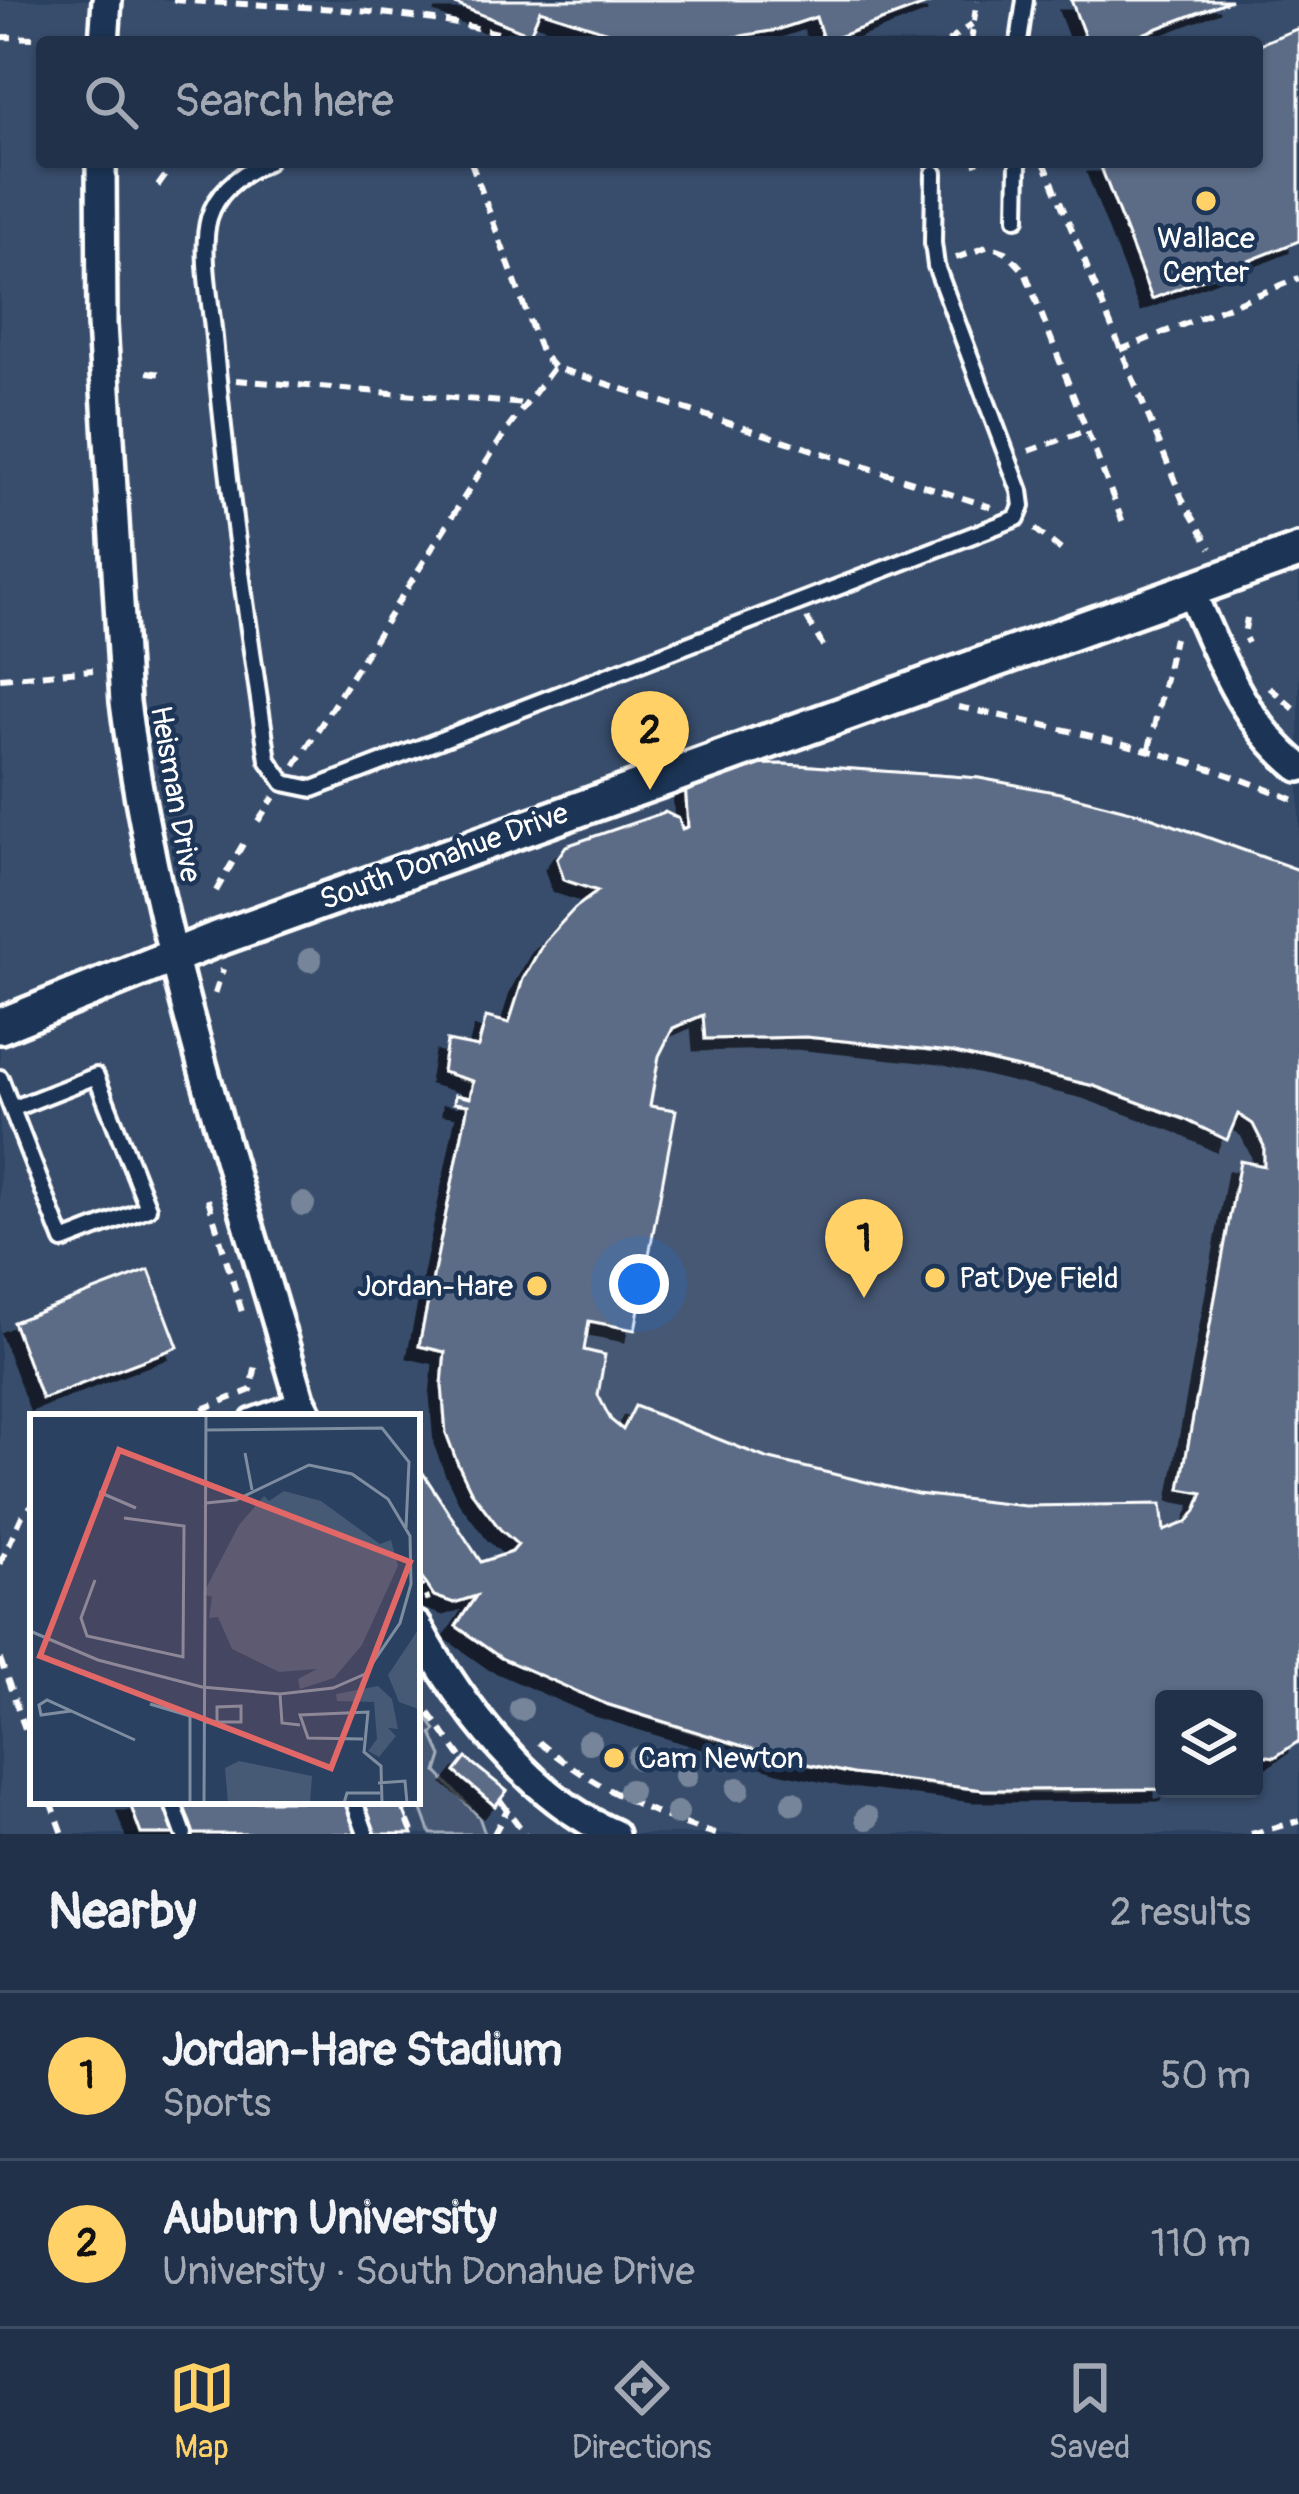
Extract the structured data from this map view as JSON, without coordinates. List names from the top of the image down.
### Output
{
  "streets": {
    "street": ["Heisman Drive", "South Donahue Drive"]
  },
  "crossings": [
    ["Heisman Drive", "South Donahue Drive"]
  ],
  "places": [
    "Wallace Center",
    "Pat Dye Field",
    "Jordan-Hare",
    "Cam Newton"
  ],
  "page": {
    "search": "Search here",
    "pins": ["2", "1"],
    "heading": ["Nearby", "2 results"],
    "list": [
      {
        "mark": "1",
        "name": "Jordan-Hare Stadium",
        "note": "Sports",
        "value": "50 m"
      },
      {
        "mark": "2",
        "name": "Auburn University",
        "note": "University · South Donahue Drive",
        "value": "110 m"
      }
    ],
    "nav": ["Map", "Directions", "Saved"]
  }
}
